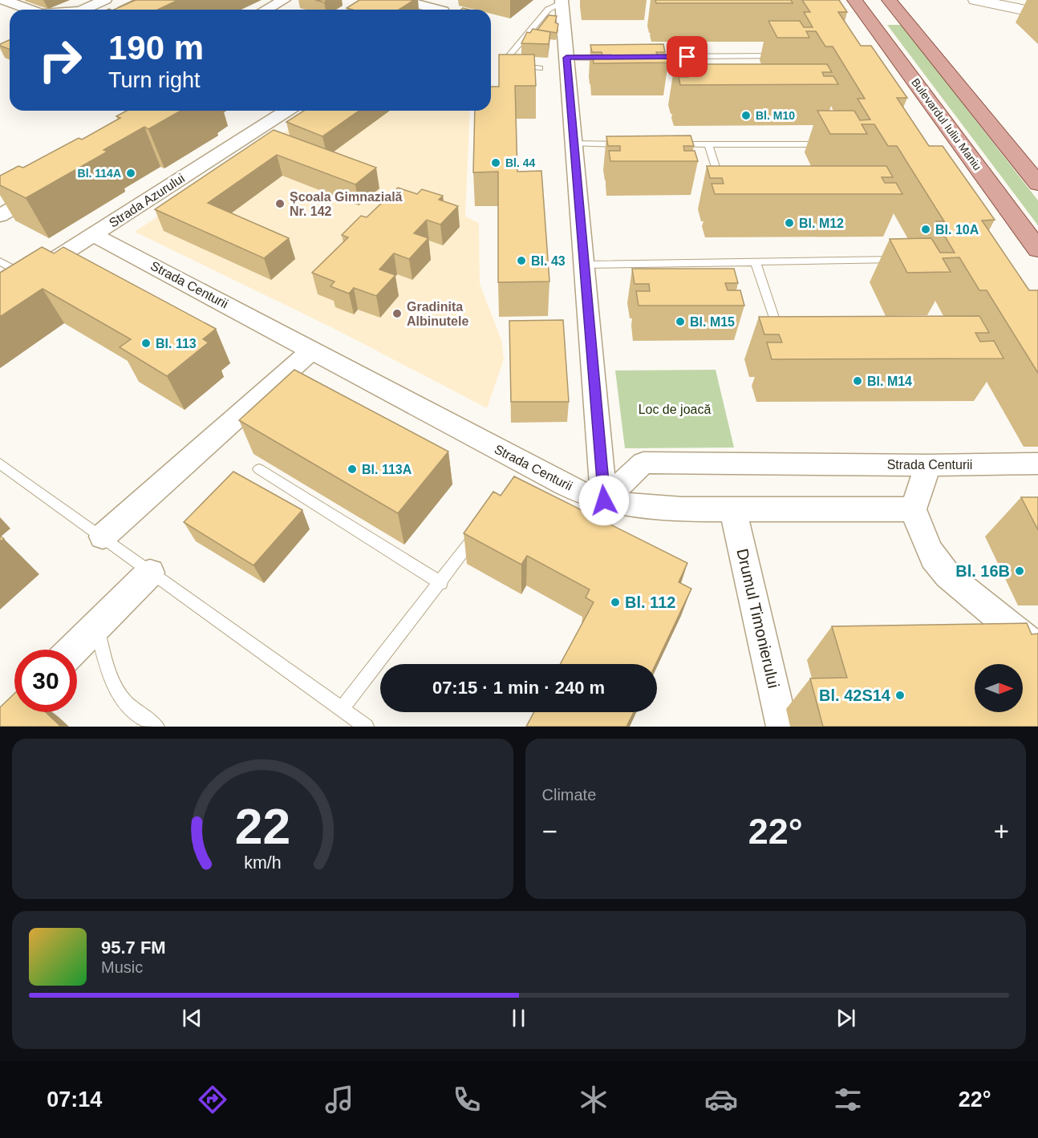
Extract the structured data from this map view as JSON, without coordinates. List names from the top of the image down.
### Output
{
  "streets": {
    "main road": ["Bulevardul Iuliu Maniu"],
    "street": ["Strada Azurului", "Strada Centurii", "Drumul Timonierului"]
  },
  "crossings": [
    ["Strada Azurului", "Strada Centurii"]
  ],
  "parks": ["Loc de joacă"],
  "places": [
    "Bl. M10",
    "Bl. 44",
    "Bl. 114A",
    "Școala Gimnazială Nr. 142",
    "Bl. M12",
    "Bl. 10A",
    "Bl. 43",
    "Gradinita Albinutele",
    "Bl. M15",
    "Bl. 113",
    "Bl. M14",
    "Bl. 113A",
    "Bl. 16B",
    "Bl. 112",
    "Bl. 42S14"
  ],
  "north": "right",
  "page": {
    "turn": ["190 m", "Turn right"],
    "limit": "30",
    "trip": "07:15 · 1 min · 240 m",
    "tile": "Climate",
    "heat": ["−", "22°", "+"],
    "song": ["95.7 FM", "Music"],
    "tabs": ["07:14", "22°"],
    "gauge": ["22", "km/h"]
  }
}
